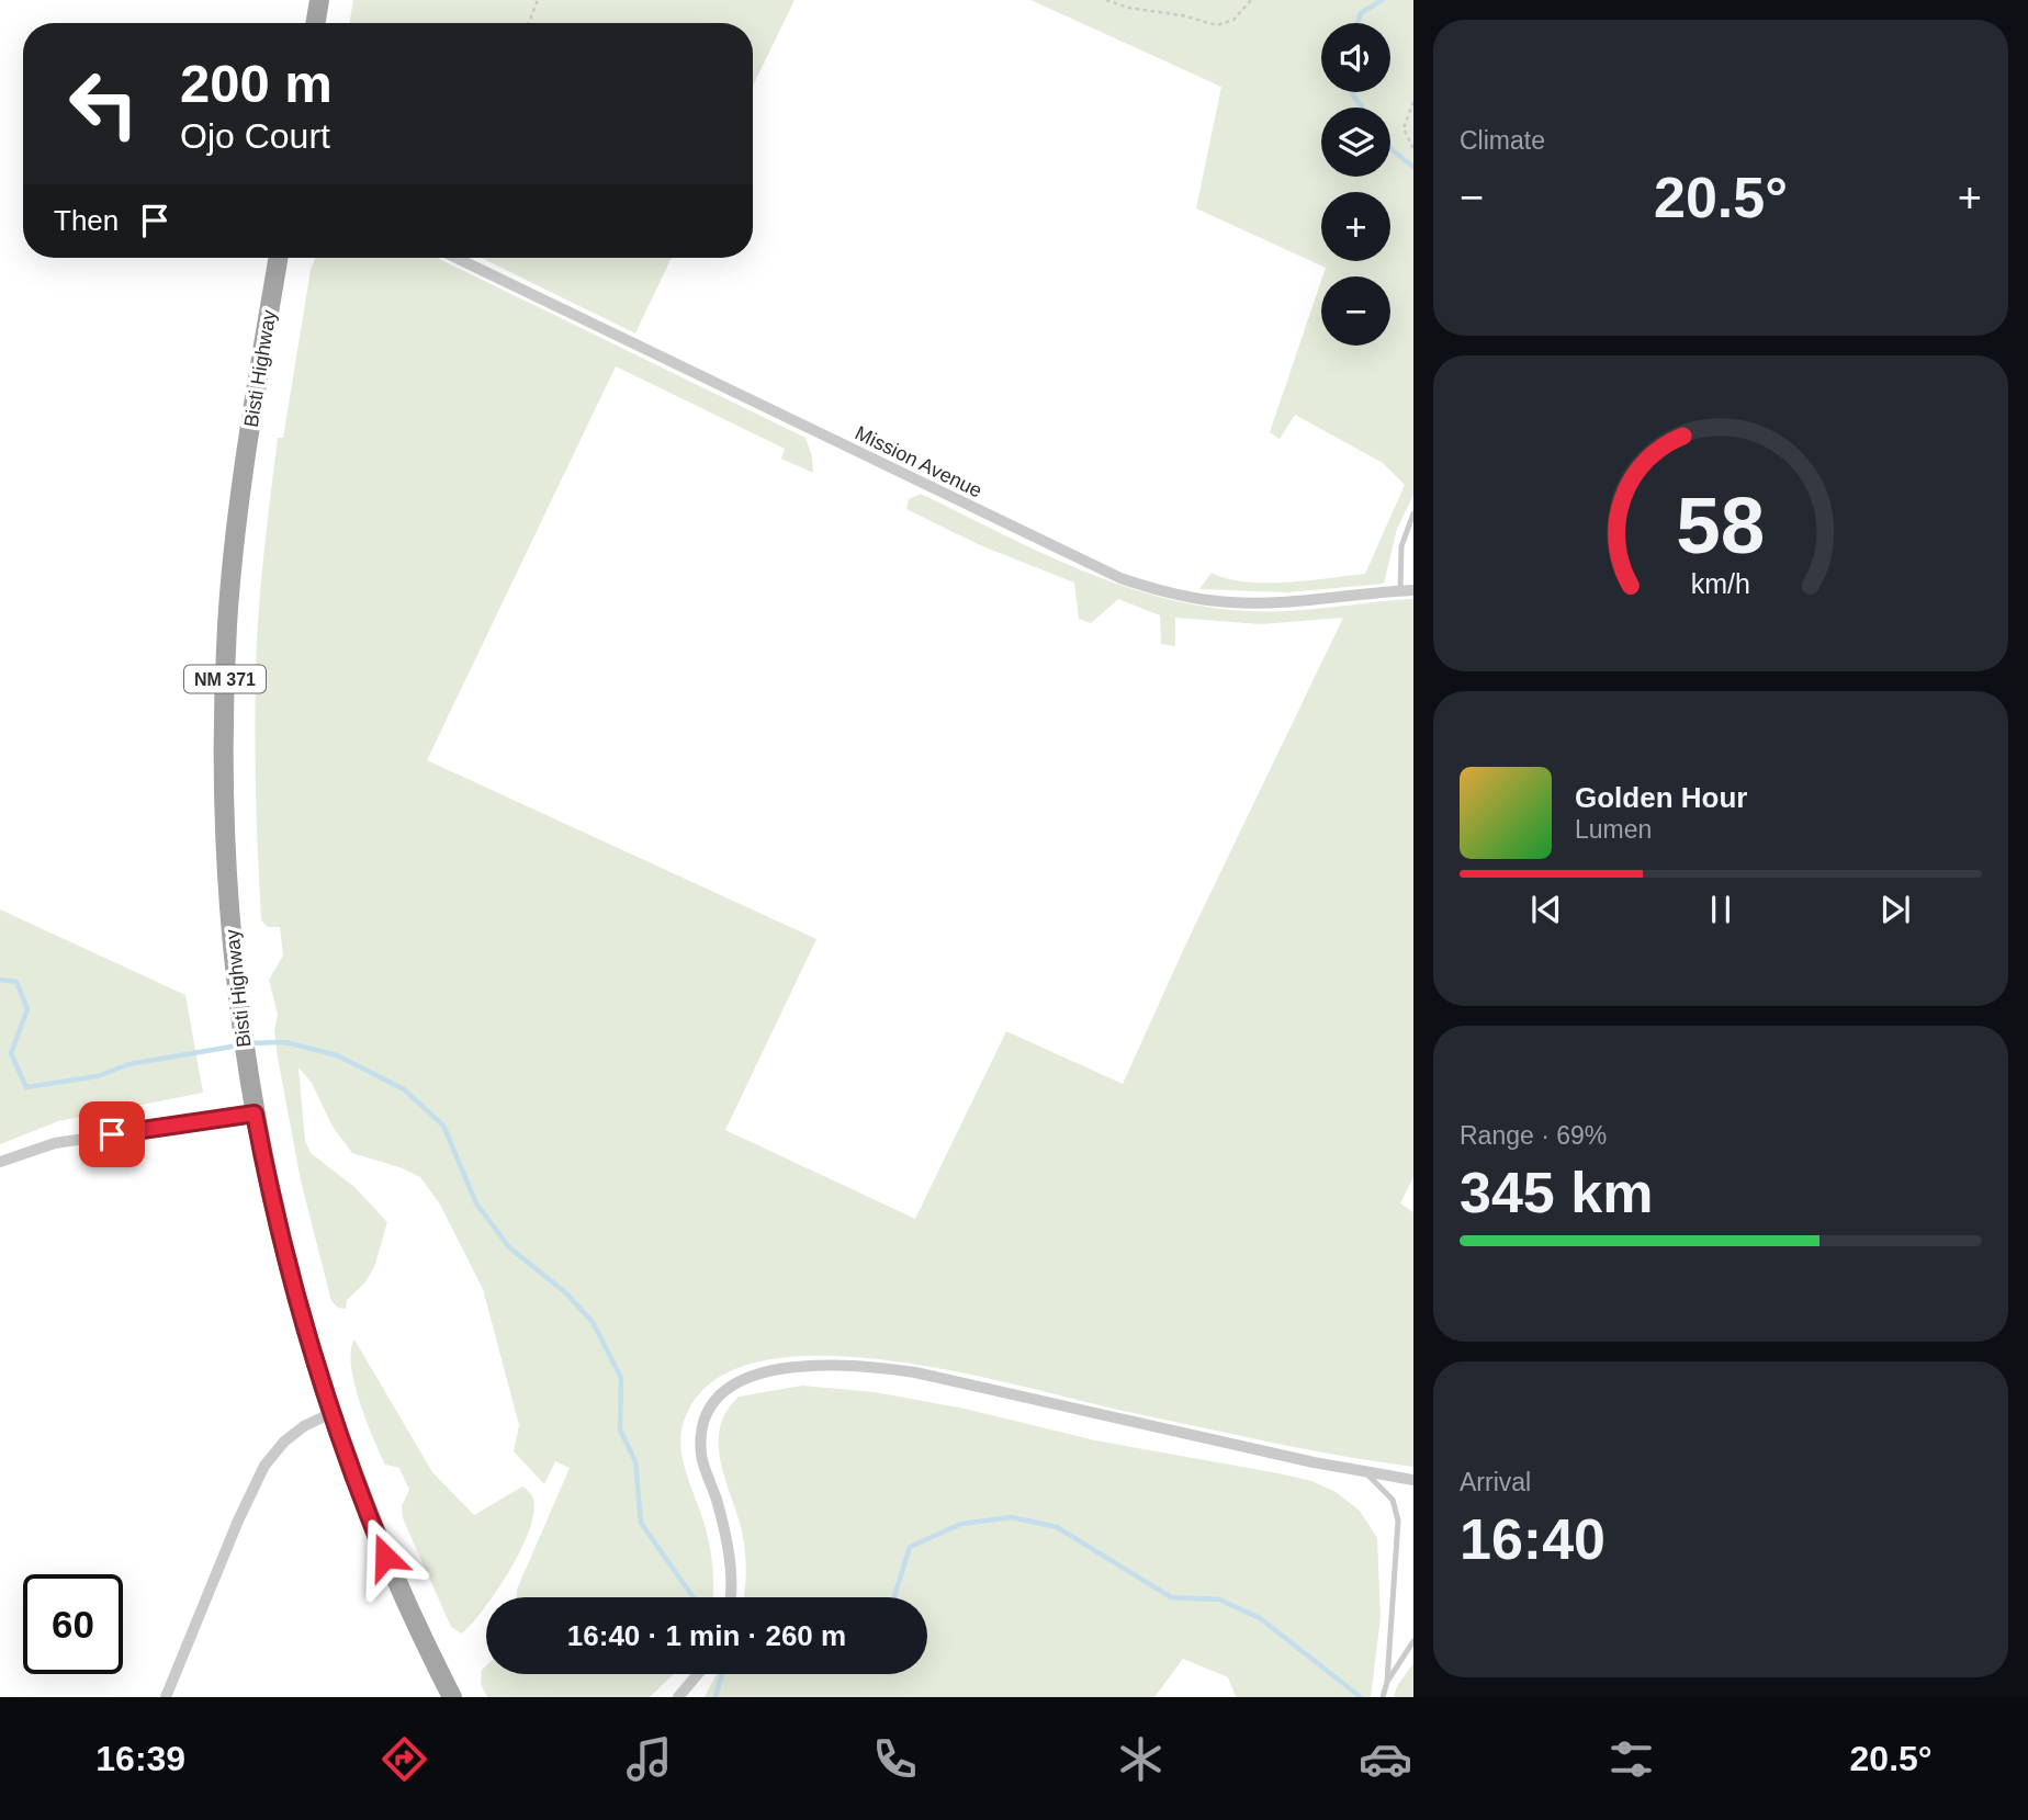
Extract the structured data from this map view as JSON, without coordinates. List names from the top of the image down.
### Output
{
  "streets": {
    "main road": ["Bisti Highway", "NM 371"],
    "street": ["Mission Avenue"]
  },
  "page": {
    "tile": [
      "Climate",
      ["Range · 69%", "345 km"],
      ["Arrival", "16:40"]
    ],
    "map_buttons": ["+", "−"],
    "turn": ["200 m", "Ojo Court"],
    "heat": ["−", "20.5°", "+"],
    "then": "Then",
    "song": ["Golden Hour", "Lumen"],
    "limit": "60",
    "trip": "16:40 · 1 min · 260 m",
    "tabs": ["16:39", "20.5°"],
    "gauge": ["58", "km/h"]
  }
}
